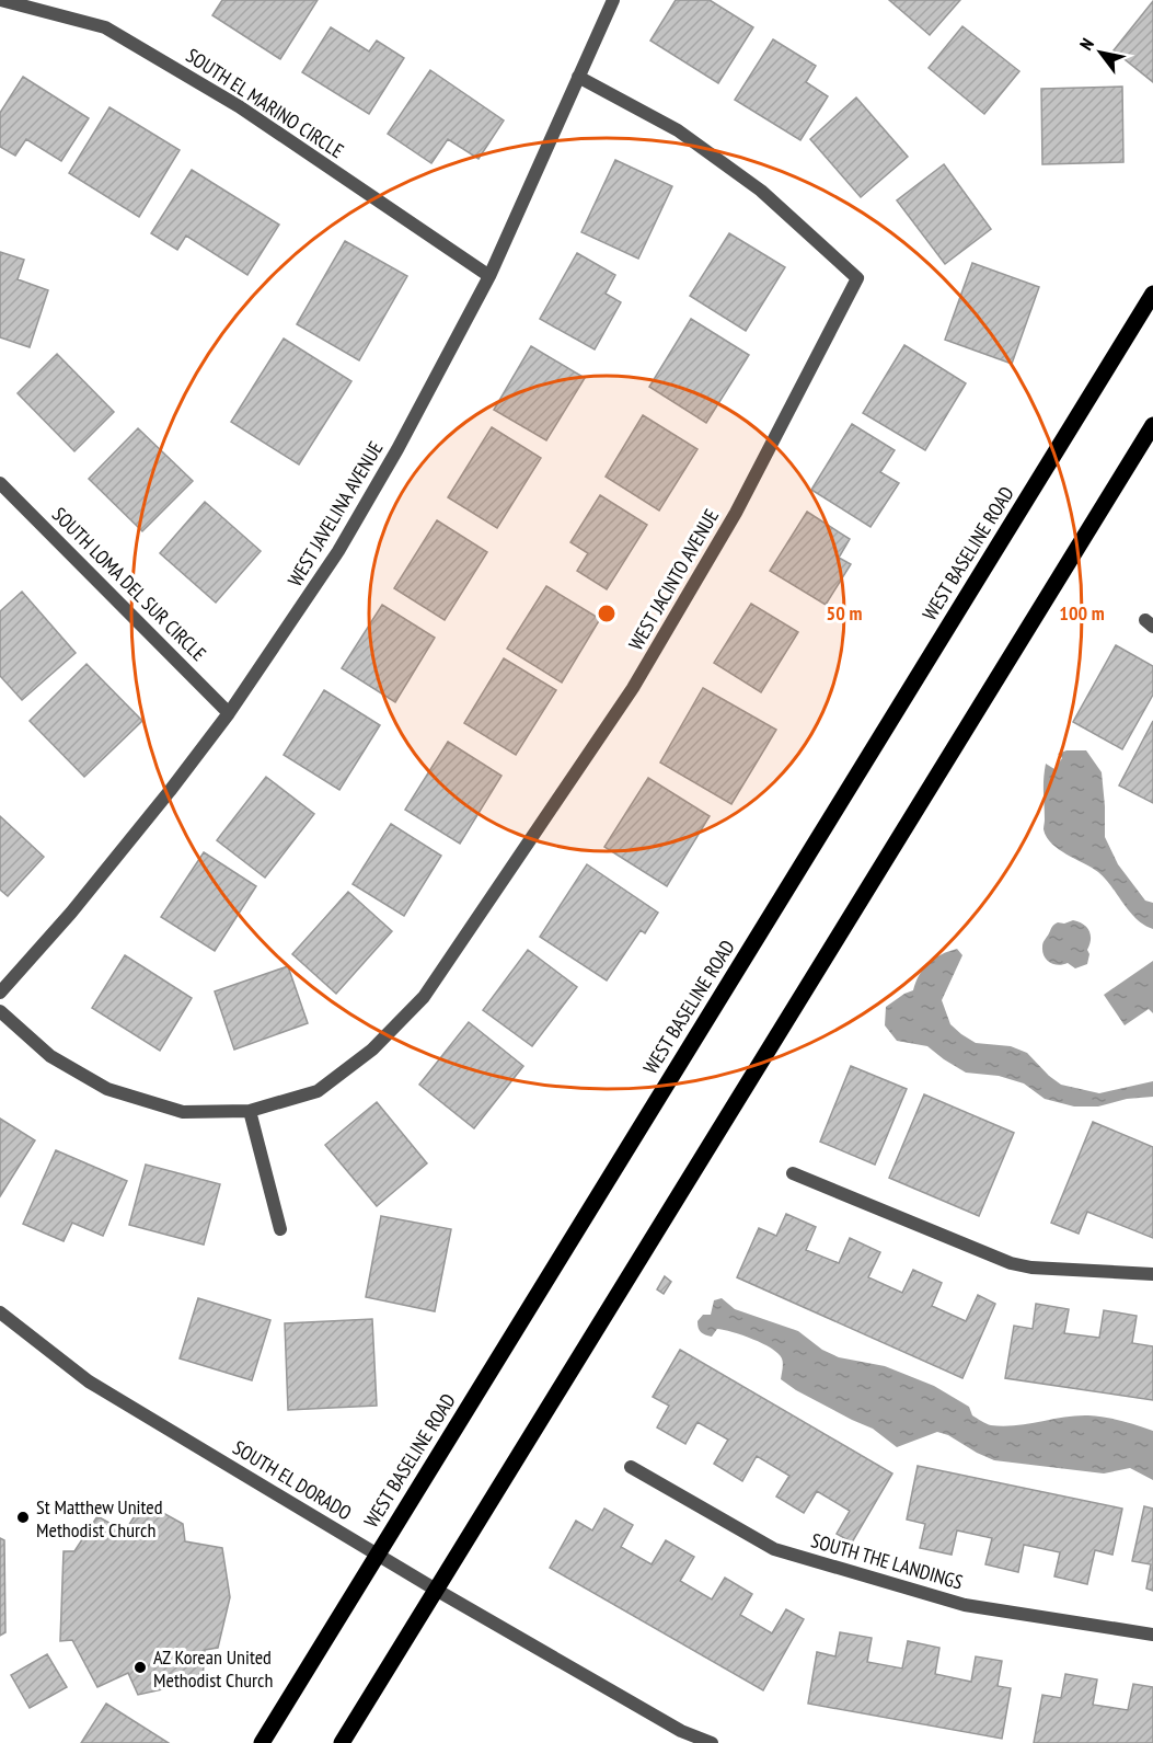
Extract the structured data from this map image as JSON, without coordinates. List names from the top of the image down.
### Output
{
  "streets": {
    "main road": ["WEST BASELINE ROAD"],
    "street": [
      "SOUTH EL MARINO CIRCLE",
      "WEST JAVELINA AVENUE",
      "WEST JACINTO AVENUE",
      "SOUTH LOMA DEL SUR CIRCLE",
      "SOUTH EL DORADO",
      "SOUTH THE LANDINGS"
    ]
  },
  "crossings": [
    ["SOUTH EL MARINO CIRCLE", "WEST JAVELINA AVENUE"],
    ["WEST JAVELINA AVENUE", "WEST JACINTO AVENUE"],
    ["WEST JAVELINA AVENUE", "SOUTH LOMA DEL SUR CIRCLE"],
    ["WEST BASELINE ROAD", "SOUTH EL DORADO"]
  ],
  "places": ["St Matthew United Methodist Church", "AZ Korean United Methodist Church"],
  "north": "top left",
  "rings": ["50 m", "100 m"]
}
